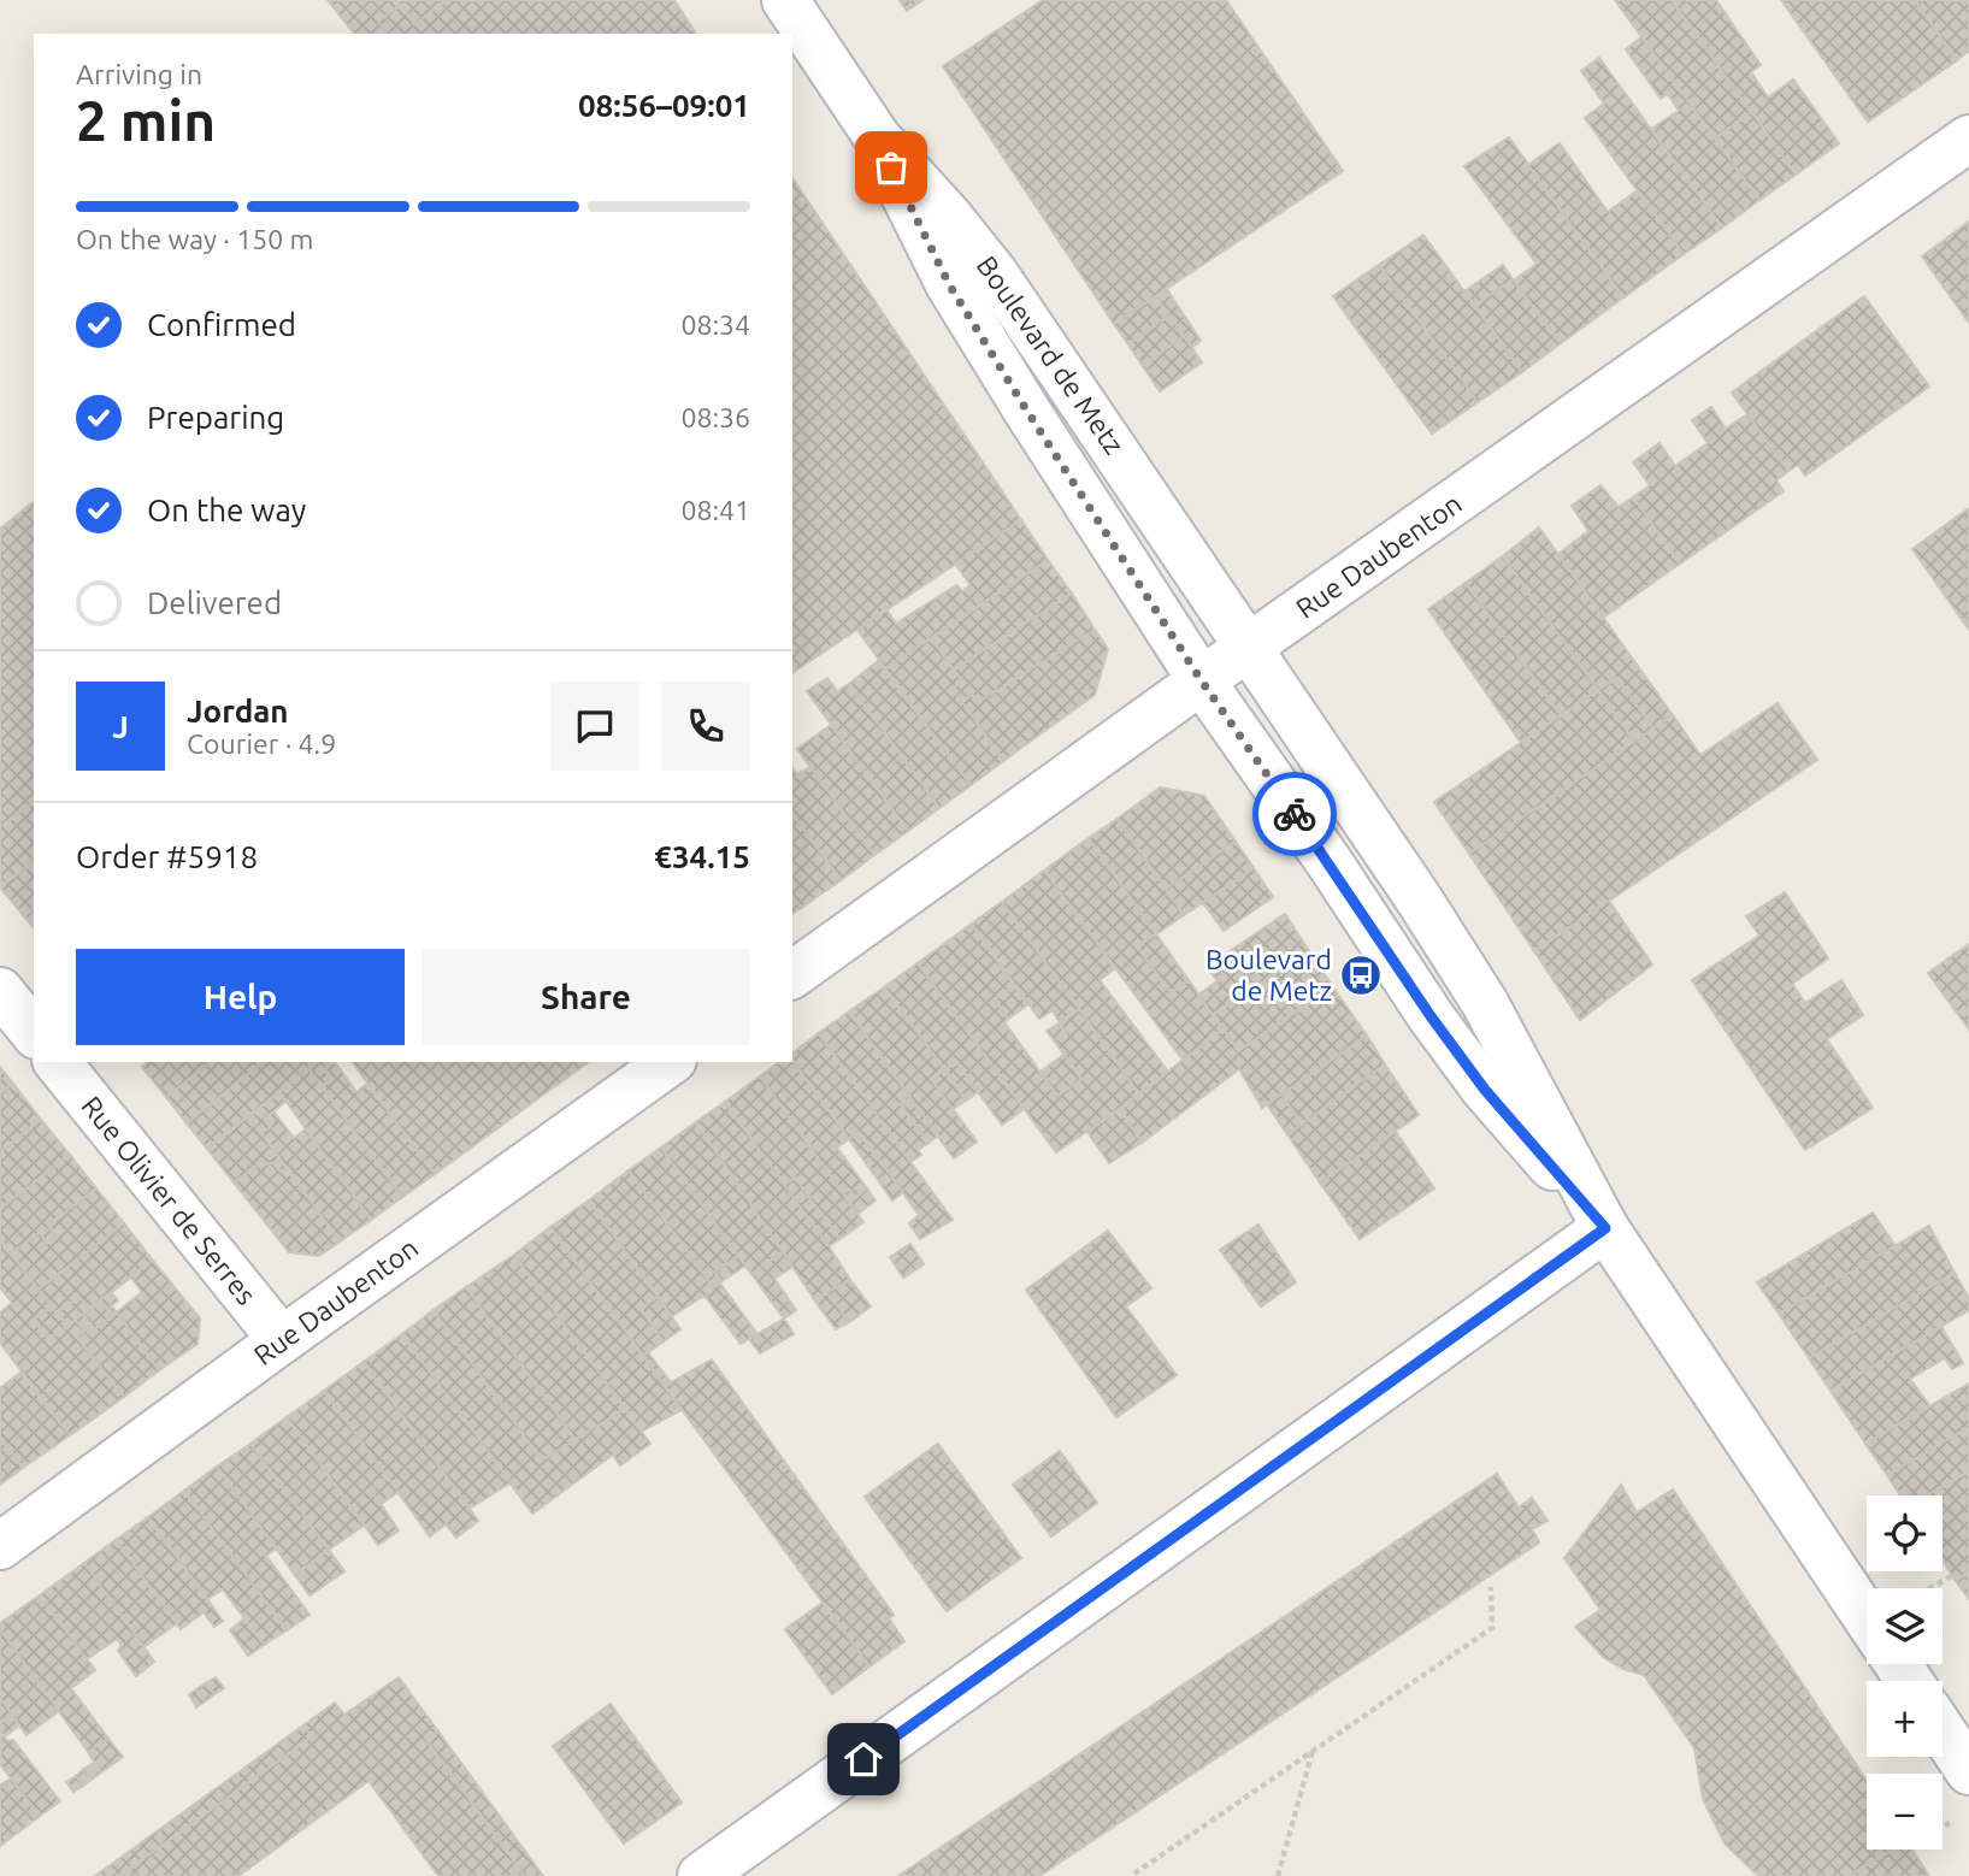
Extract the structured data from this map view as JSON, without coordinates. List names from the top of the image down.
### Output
{
  "streets": {
    "street": ["Boulevard de Metz", "Rue Daubenton", "Rue Olivier de Serres"]
  },
  "crossings": [
    ["Boulevard de Metz", "Rue Daubenton"],
    ["Rue Daubenton", "Rue Olivier de Serres"]
  ],
  "places": {
    "bus stop": ["Boulevard de Metz"]
  },
  "page": {
    "heading": ["2 min", "Arriving in", "08:56–09:01"],
    "panel": [
      "Jordan",
      "Courier · 4.9",
      "Order #5918",
      "€34.15"
    ],
    "bar": "On the way · 150 m",
    "list": [
      ["Confirmed", "08:34"],
      ["Preparing", "08:36"],
      ["On the way", "08:41"],
      "Delivered"
    ],
    "round": "J",
    "buttons": ["Help", "Share"],
    "map_buttons": ["+", "−"]
  }
}
